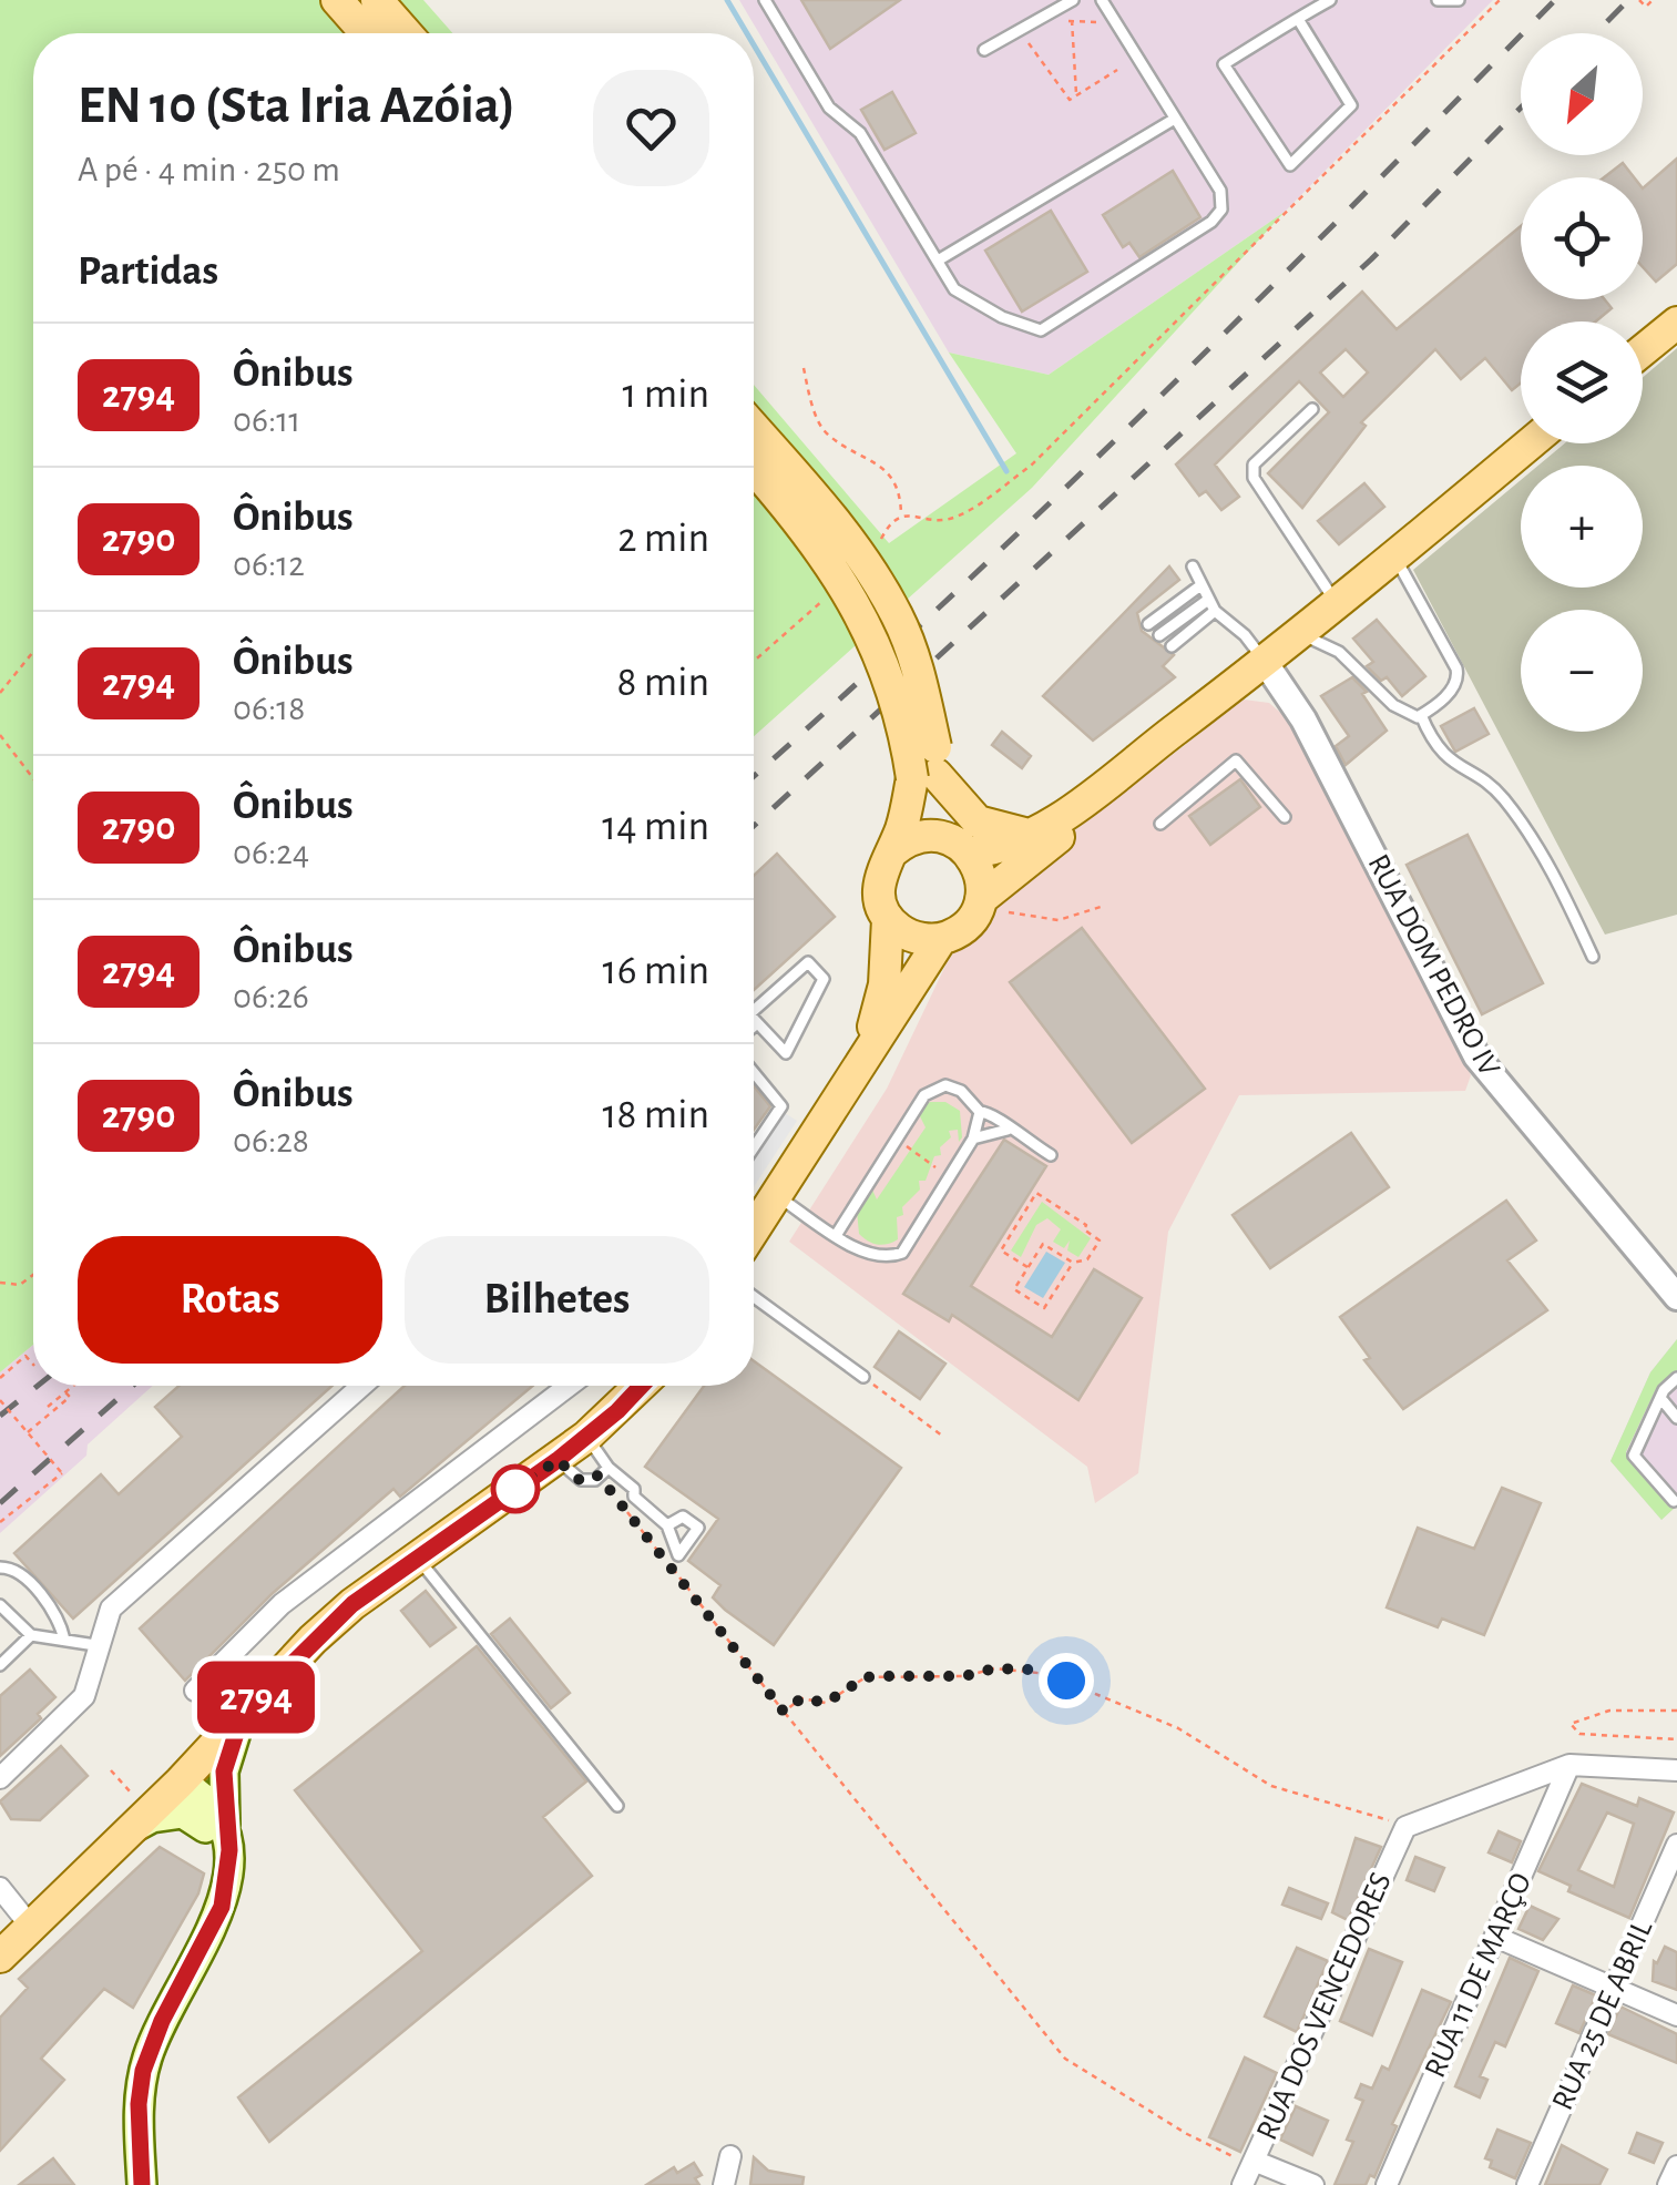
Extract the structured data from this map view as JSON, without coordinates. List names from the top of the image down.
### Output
{
  "streets": {
    "street": [
      "RUA DOM PEDRO IV",
      "RUA 11 DE MARÇO",
      "RUA DOS VENCEDORES",
      "RUA 25 DE ABRIL"
    ]
  },
  "lines": ["bus line 2794"],
  "north": "bottom left",
  "page": {
    "on_map": "2794",
    "map_buttons": ["+", "−"],
    "heading": [
      ["EN 10 (Sta Iria Azóia)", "A pé · 4 min · 250 m"],
      "Partidas"
    ],
    "list": [
      {
        "mark": "2794",
        "name": "Ônibus",
        "note": "06:11",
        "value": "1 min"
      },
      {
        "mark": "2790",
        "name": "Ônibus",
        "note": "06:12",
        "value": "2 min"
      },
      {
        "mark": "2794",
        "name": "Ônibus",
        "note": "06:18",
        "value": "8 min"
      },
      {
        "mark": "2790",
        "name": "Ônibus",
        "note": "06:24",
        "value": "14 min"
      },
      {
        "mark": "2794",
        "name": "Ônibus",
        "note": "06:26",
        "value": "16 min"
      },
      {
        "mark": "2790",
        "name": "Ônibus",
        "note": "06:28",
        "value": "18 min"
      }
    ],
    "buttons": ["Rotas", "Bilhetes"]
  }
}
